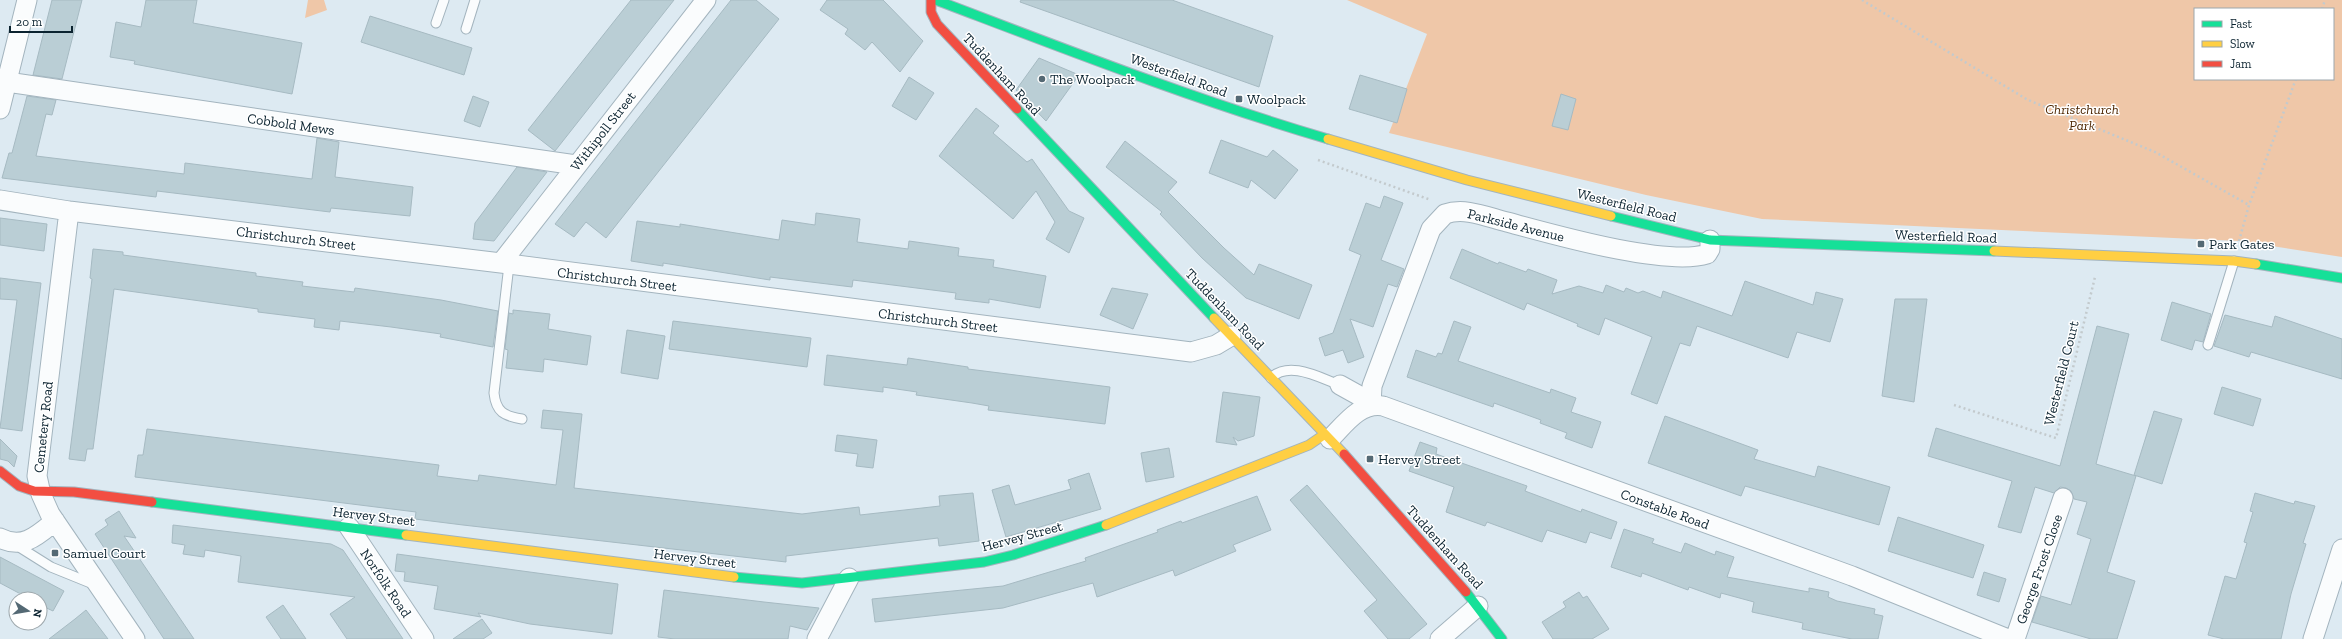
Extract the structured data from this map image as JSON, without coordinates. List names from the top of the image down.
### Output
{
  "streets": {
    "street": [
      "Tuddenham Road",
      "Westerfield Road",
      "Cobbold Mews",
      "Withipoll Street",
      "Parkside Avenue",
      "Christchurch Street",
      "Cemetery Road",
      "Constable Road",
      "Hervey Street",
      "George Frost Close",
      "Norfolk Road"
    ],
    "path": ["Westerfield Court"]
  },
  "crossings": [
    ["Tuddenham Road", "Christchurch Street"],
    ["Tuddenham Road", "Hervey Street"],
    ["Westerfield Road", "Parkside Avenue"],
    ["Westerfield Road", "Westerfield Court"],
    ["Cobbold Mews", "Withipoll Street"],
    ["Withipoll Street", "Christchurch Street"],
    ["Parkside Avenue", "Constable Road"],
    ["Christchurch Street", "Cemetery Road"],
    ["Cemetery Road", "Hervey Street"],
    ["Hervey Street", "Norfolk Road"]
  ],
  "parks": ["Christchurch Park"],
  "places": {
    "other": ["The Woolpack"],
    "transit": [
      "Woolpack",
      "Park Gates",
      "Hervey Street",
      "Samuel Court"
    ]
  },
  "legend": ["Fast", "Slow", "Jam"],
  "scale_bar": "20 m",
  "north": "right"
}
